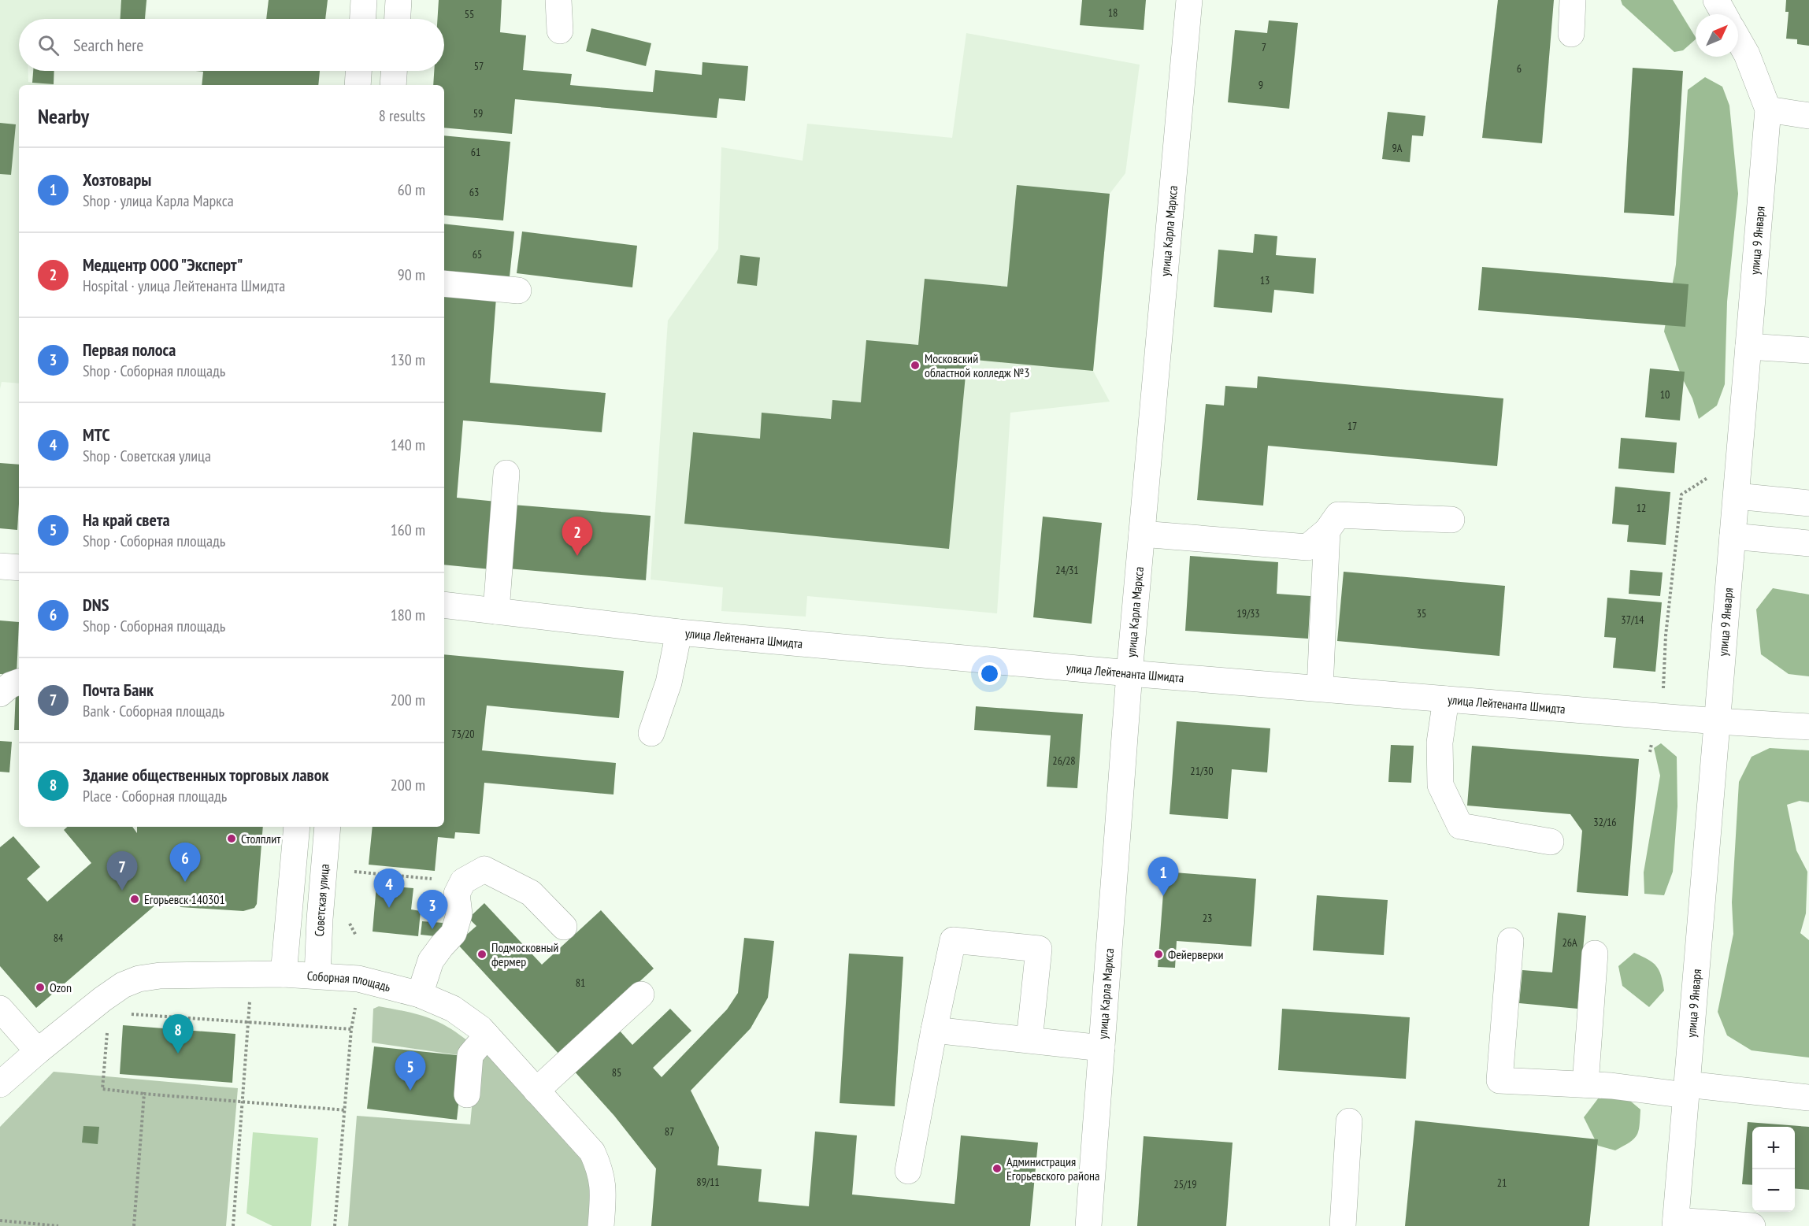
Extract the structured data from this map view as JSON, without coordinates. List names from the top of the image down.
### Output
{
  "streets": {
    "street": [
      "улица Карла Маркса",
      "улица 9 Января",
      "улица Лейтенанта Шмидта",
      "Советская улица",
      "Соборная площадь"
    ]
  },
  "crossings": [
    ["улица Карла Маркса", "улица Лейтенанта Шмидта"],
    ["улица 9 Января", "улица Лейтенанта Шмидта"],
    ["Советская улица", "Соборная площадь"]
  ],
  "places": [
    "Московский областной колледж №3",
    "Столплит",
    "Егорьевск 140301",
    "Подмосковный фермер",
    "Фейерверки",
    "Ozon",
    "Администрация Егорьевского района"
  ],
  "house_numbers": [
    "18",
    "55",
    "7",
    "57",
    "6",
    "9",
    "59",
    "9А",
    "61",
    "63",
    "65",
    "13",
    "10",
    "17",
    "12",
    "24/31",
    "19/33",
    "35",
    "37/14",
    "73/20",
    "26/28",
    "21/30",
    "32/16",
    "23",
    "84",
    "26А",
    "81",
    "85",
    "87",
    "89/11",
    "21",
    "25/19"
  ],
  "north": "top right",
  "page": {
    "search": "Search here",
    "heading": ["Nearby", "8 results"],
    "list": [
      {
        "mark": "1",
        "name": "Хозтовары",
        "note": "Shop · улица Карла Маркса",
        "value": "60 m"
      },
      {
        "mark": "2",
        "name": "Медцентр ООО \"Эксперт\"",
        "note": "Hospital · улица Лейтенанта Шмидта",
        "value": "90 m"
      },
      {
        "mark": "3",
        "name": "Первая полоса",
        "note": "Shop · Соборная площадь",
        "value": "130 m"
      },
      {
        "mark": "4",
        "name": "МТС",
        "note": "Shop · Советская улица",
        "value": "140 m"
      },
      {
        "mark": "5",
        "name": "На край света",
        "note": "Shop · Соборная площадь",
        "value": "160 m"
      },
      {
        "mark": "6",
        "name": "DNS",
        "note": "Shop · Соборная площадь",
        "value": "180 m"
      },
      {
        "mark": "7",
        "name": "Почта Банк",
        "note": "Bank · Соборная площадь",
        "value": "200 m"
      },
      {
        "mark": "8",
        "name": "Здание общественных торговых лавок",
        "note": "Place · Соборная площадь",
        "value": "200 m"
      }
    ],
    "pins": [
      "2",
      "6",
      "7",
      "1",
      "4",
      "3",
      "8",
      "5"
    ],
    "map_buttons": ["+", "−"]
  }
}
